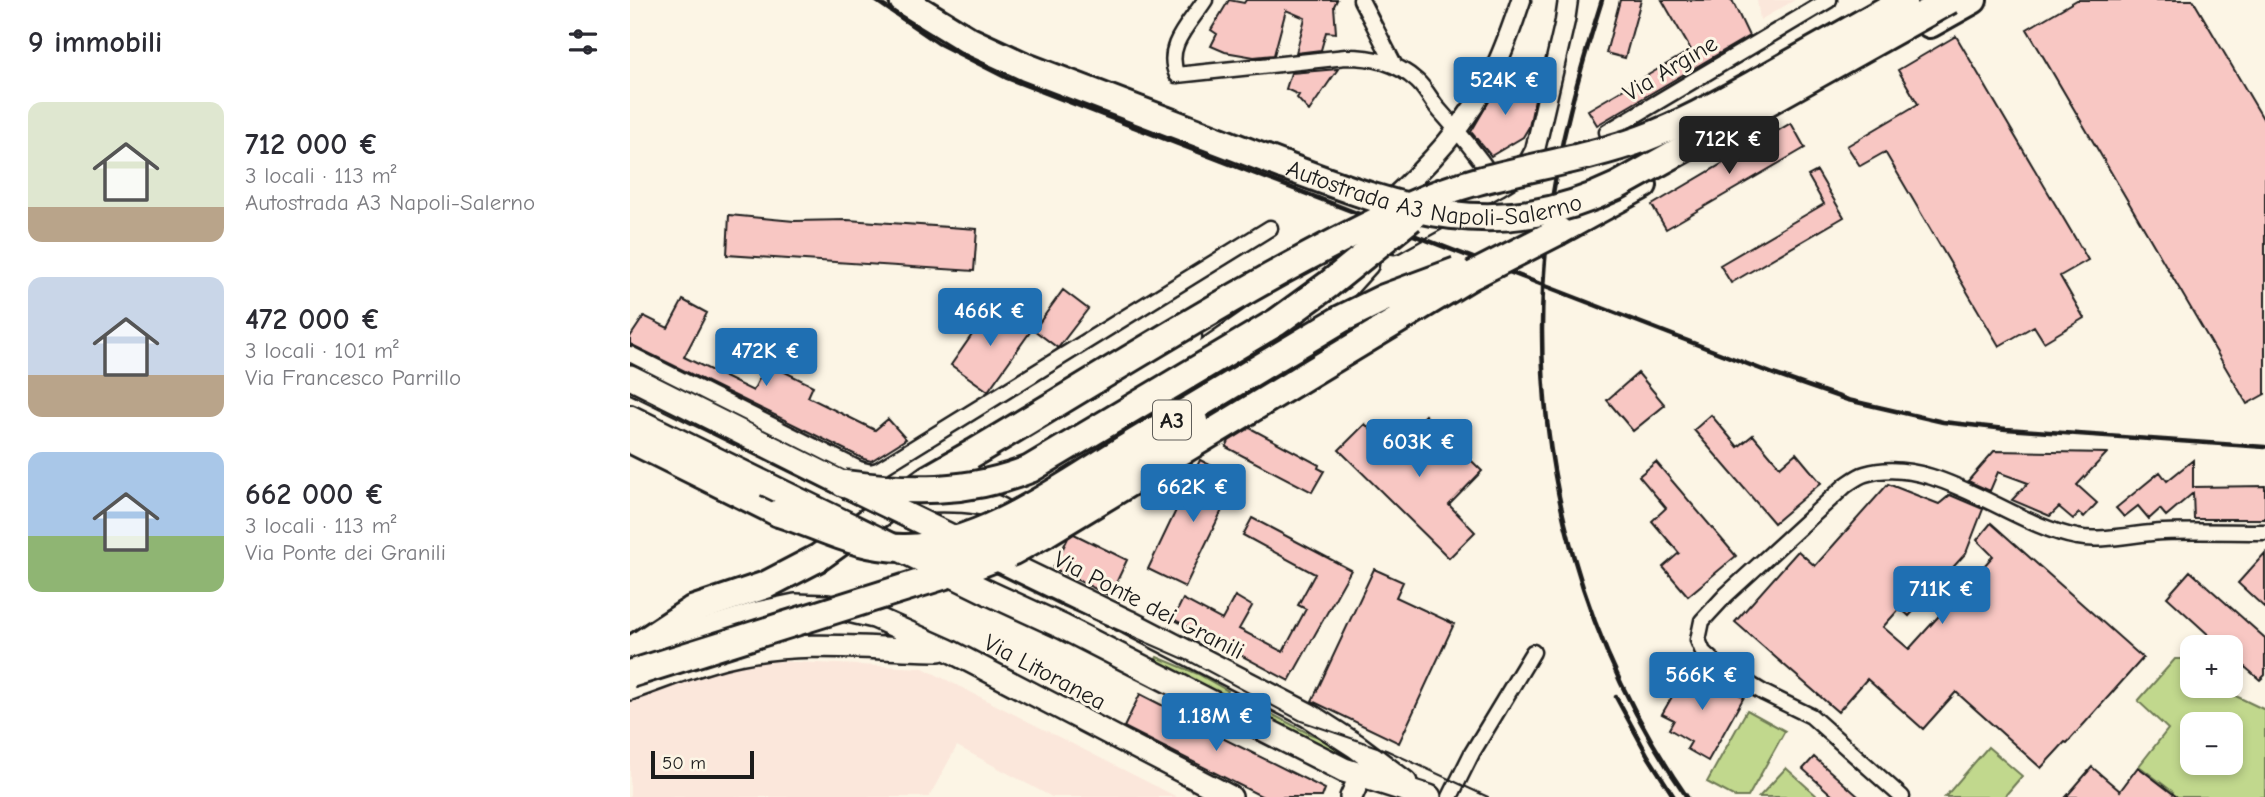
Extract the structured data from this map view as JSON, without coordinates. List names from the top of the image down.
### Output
{
  "streets": {
    "highway": ["Autostrada A3 Napoli-Salerno", "A3"],
    "main road": ["Via Ponte dei Granili", "Via Litoranea"],
    "street": ["Via Argine"]
  },
  "crossings": [
    ["A3", "Via Ponte dei Granili"],
    ["A3", "Via Litoranea"]
  ],
  "scale_bar": "50 m",
  "page": {
    "heading": "9 immobili",
    "price": [
      "524K €",
      "712K €",
      "466K €",
      "472K €",
      "603K €",
      "662K €",
      "711K €",
      "566K €",
      "1.18M €"
    ],
    "list": [
      {
        "name": "712 000 €",
        "note": "3 locali · 113 m² · Autostrada A3 Napoli-Salerno"
      },
      {
        "name": "472 000 €",
        "note": "3 locali · 101 m² · Via Francesco Parrillo"
      },
      {
        "name": "662 000 €",
        "note": "3 locali · 113 m² · Via Ponte dei Granili"
      }
    ],
    "map_buttons": ["+", "−"],
    "scale": "50 m"
  }
}
